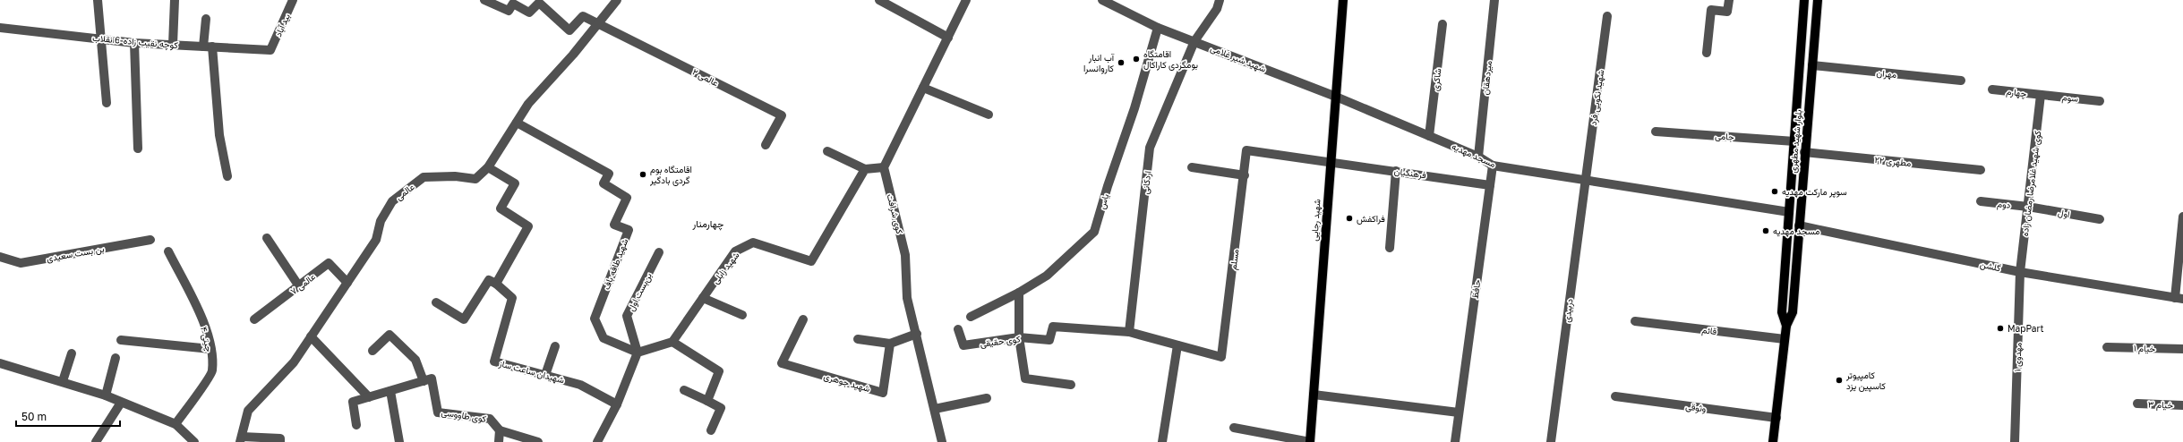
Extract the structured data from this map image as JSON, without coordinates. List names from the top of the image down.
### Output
{
  "streets": {
    "main road": ["بلوار شهید مطهری", "شهید رجایی"],
    "street": [
      "بید آباد",
      "کوچه نقیب زاده-6انقلاب",
      "شهید شیر غلامی",
      "مهران",
      "عالمی ۲",
      "میردهقان",
      "شاکری",
      "چهارم",
      "شهید نکویی فرد",
      "سوم",
      "جامی",
      "مسجد مهدیه",
      "مطهری ۲۲",
      "فرهنگیان",
      "اردکانی",
      "کوی شهید غلامرضا رمضان زاده",
      "عالمی",
      "یاس",
      "دوم",
      "اول",
      "کوی شرافت",
      "بن بست سعیدی",
      "مسلم",
      "شهید طاقه باف",
      "گلشن",
      "شهید زابلی",
      "عالمی ۷",
      "حافظ",
      "بن‌بست اول",
      "دربیدی",
      "قائم",
      "چیتی ۴",
      "کوی حقیقی",
      "خیام ۱",
      "مهدوی ۱",
      "شهیدان ساعت ساز",
      "شهید جوهری",
      "خیام ۳",
      "وثوقی",
      "کوی طاووسی"
    ]
  },
  "crossings": [
    ["بید آباد", "کوچه نقیب زاده-6انقلاب"],
    ["شهید شیر غلامی", "مسجد مهدیه"],
    ["شهید شیر غلامی", "اردکانی"],
    ["شهید شیر غلامی", "یاس"],
    ["شهید شیر غلامی", "شهید رجایی"],
    ["مهران", "بلوار شهید مطهری"],
    ["عالمی ۲", "عالمی"],
    ["میردهقان", "مسجد مهدیه"],
    ["شاکری", "مسجد مهدیه"],
    ["چهارم", "سوم"],
    ["چهارم", "کوی شهید غلامرضا رمضان زاده"],
    ["شهید نکویی فرد", "مسجد مهدیه"],
    ["شهید نکویی فرد", "دربیدی"],
    ["سوم", "کوی شهید غلامرضا رمضان زاده"],
    ["جامی", "بلوار شهید مطهری"],
    ["بلوار شهید مطهری", "مسجد مهدیه"],
    ["بلوار شهید مطهری", "مطهری ۲۲"],
    ["بلوار شهید مطهری", "گلشن"],
    ["بلوار شهید مطهری", "قائم"],
    ["بلوار شهید مطهری", "وثوقی"],
    ["مسجد مهدیه", "شهید رجایی"],
    ["مسجد مهدیه", "حافظ"],
    ["مسجد مهدیه", "دربیدی"],
    ["فرهنگیان", "شهید رجایی"],
    ["فرهنگیان", "مسلم"],
    ["فرهنگیان", "حافظ"],
    ["اردکانی", "مسلم"],
    ["اردکانی", "کوی حقیقی"],
    ["کوی شهید غلامرضا رمضان زاده", "دوم"],
    ["کوی شهید غلامرضا رمضان زاده", "اول"],
    ["کوی شهید غلامرضا رمضان زاده", "گلشن"],
    ["کوی شهید غلامرضا رمضان زاده", "مهدوی ۱"],
    ["عالمی", "شهید طاقه باف"],
    ["عالمی", "عالمی ۷"],
    ["دوم", "اول"],
    ["شهید رجایی", "مسلم"],
    ["مسلم", "کوی حقیقی"],
    ["شهید طاقه باف", "بن‌بست اول"],
    ["گلشن", "مهدوی ۱"]
  ],
  "districts": ["چهارمنار"],
  "places": [
    "اقامتگاه بومگردی کاراکال",
    "آب انبار کاروانسرا",
    "اقامتگاه بوم گردی بادگیر",
    "سوپر مارکت مهدیه",
    "فراکفش",
    "مسجد مهدیه",
    "MapPart",
    "کامپیوتر کاسپین یزد"
  ],
  "scale_bar": "50 m"
}
